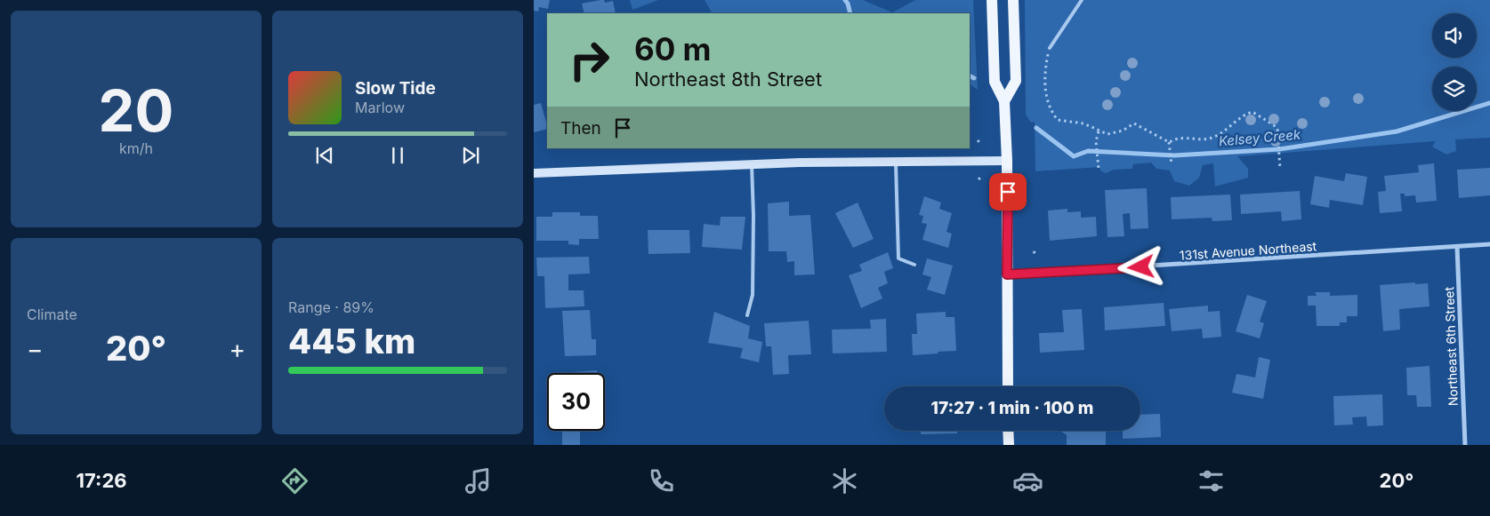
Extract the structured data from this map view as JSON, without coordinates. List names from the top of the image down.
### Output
{
  "streets": {
    "street": ["131st Avenue Northeast", "Northeast 6th Street"]
  },
  "crossings": [
    ["131st Avenue Northeast", "Northeast 6th Street"]
  ],
  "water": ["Kelsey Creek"],
  "page": {
    "tile": [
      ["20", "km/h"],
      "Climate",
      ["Range · 89%", "445 km"]
    ],
    "turn": ["60 m", "Northeast 8th Street"],
    "song": ["Slow Tide", "Marlow"],
    "then": "Then",
    "heat": ["−", "20°", "+"],
    "limit": "30",
    "trip": "17:27 · 1 min · 100 m",
    "tabs": ["17:26", "20°"]
  }
}
